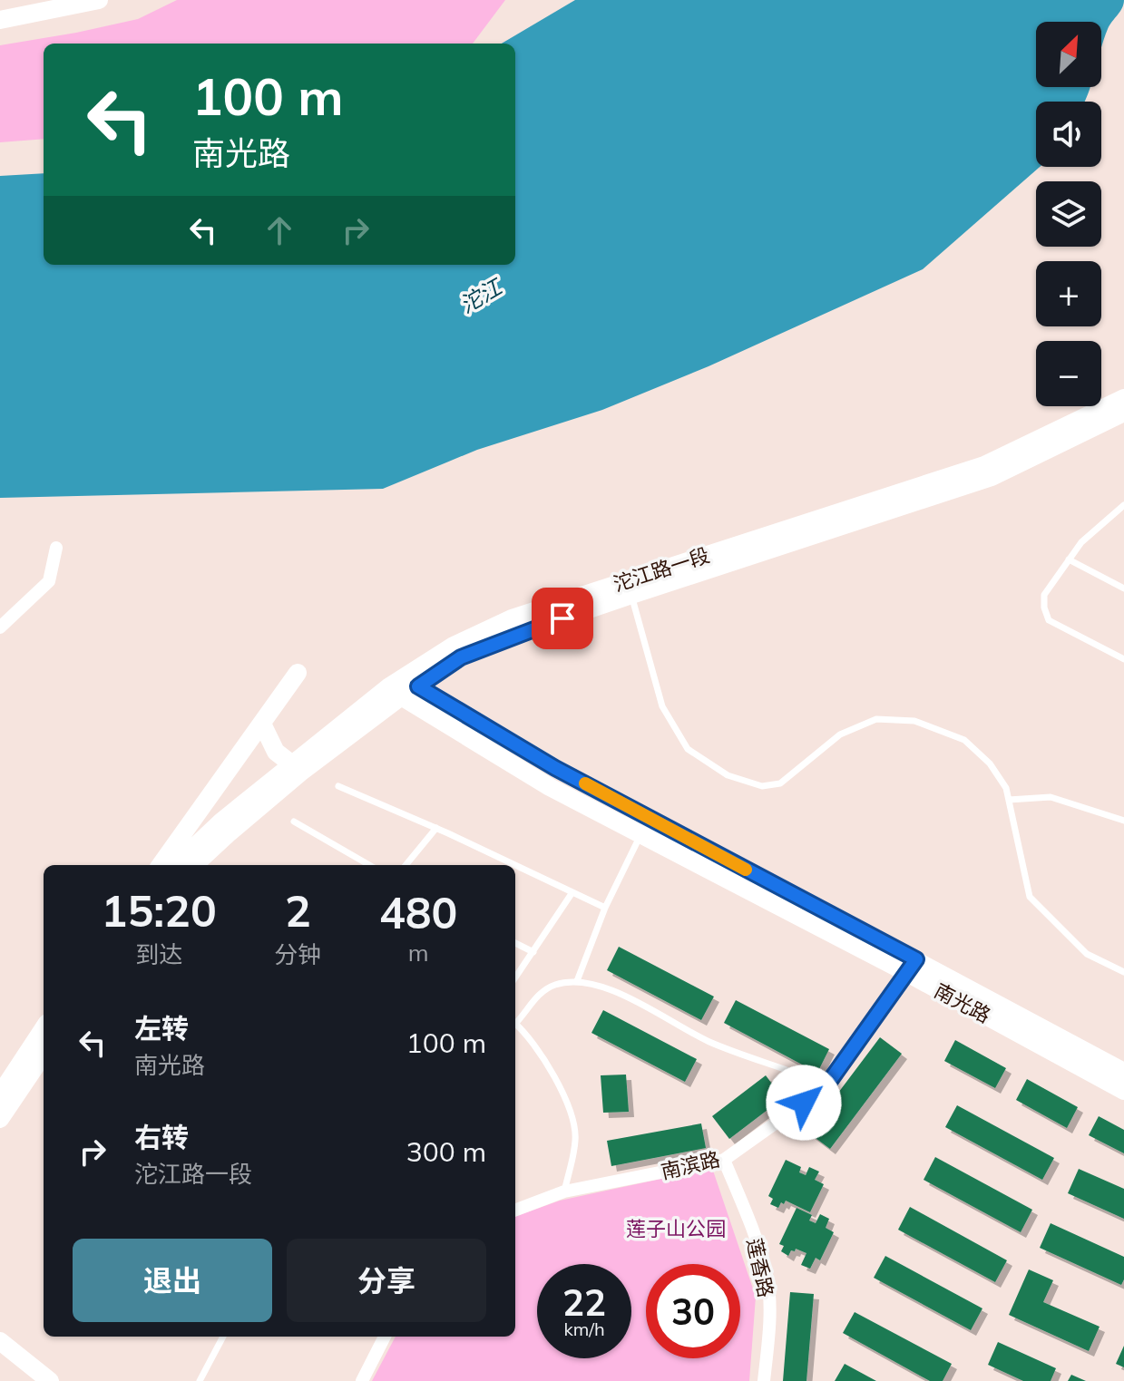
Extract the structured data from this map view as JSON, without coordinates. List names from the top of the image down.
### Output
{
  "streets": {
    "street": [
      "沱江路一段",
      "南光路",
      "南滨路",
      "莲香路"
    ]
  },
  "crossings": [
    ["沱江路一段", "南光路"],
    ["南光路", "南滨路"],
    ["南滨路", "莲香路"]
  ],
  "water": ["沱江"],
  "parks": ["莲子山公园"],
  "north": "top right",
  "page": {
    "map_buttons": ["+", "−"],
    "turn": ["100 m", "南光路"],
    "eta": [
      "15:20",
      "到达",
      "2",
      "分钟",
      "480",
      "m"
    ],
    "list": [
      {
        "name": "左转",
        "note": "南光路",
        "value": "100 m"
      },
      {
        "name": "右转",
        "note": "沱江路一段",
        "value": "300 m"
      }
    ],
    "buttons": ["退出", "分享"],
    "speed": "22 km/h",
    "limit": "30"
  }
}
